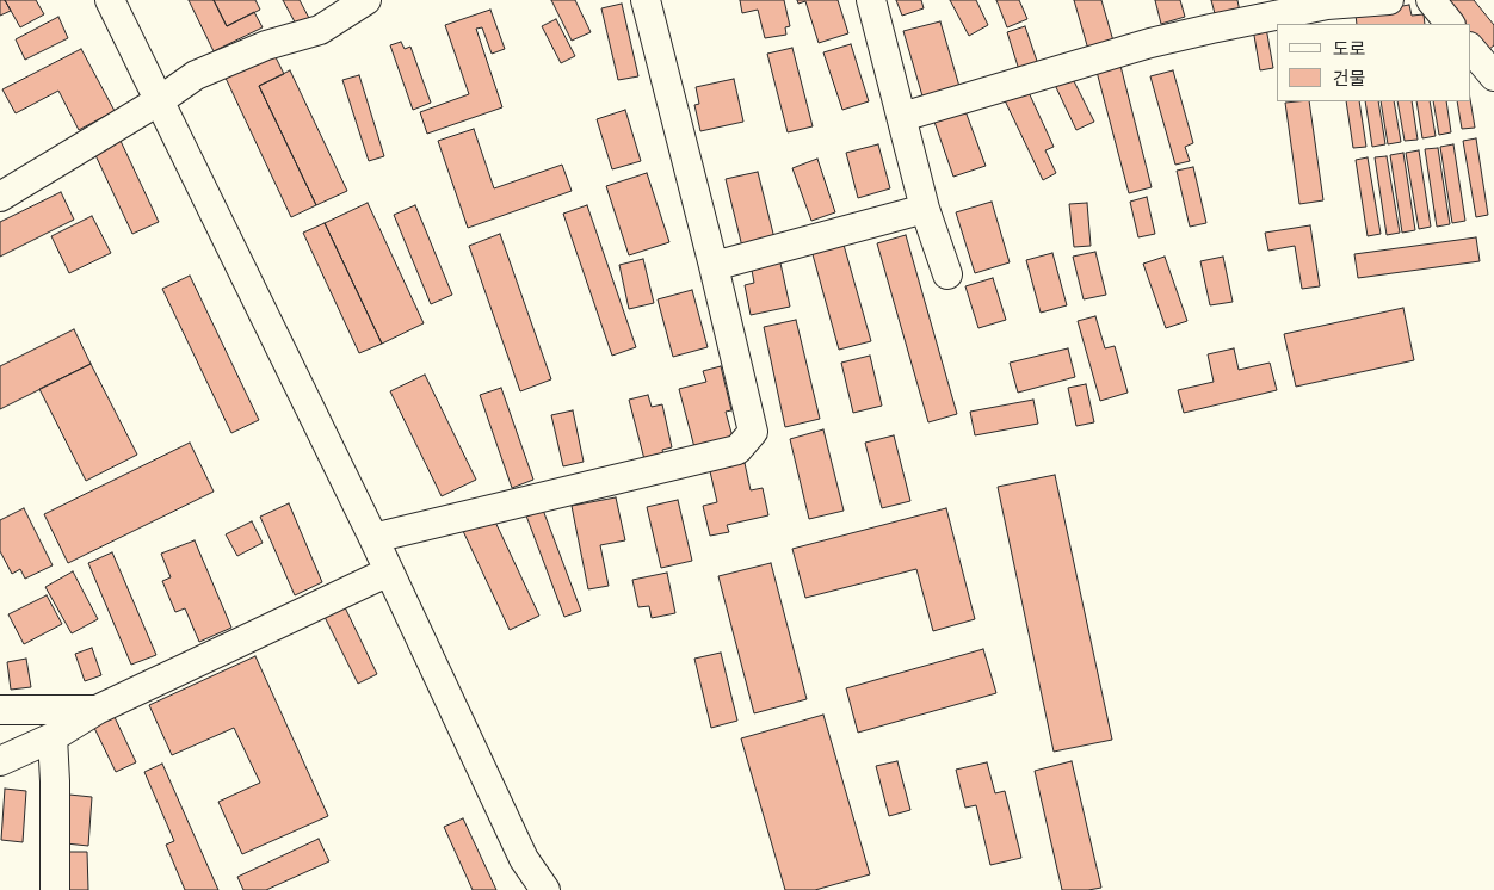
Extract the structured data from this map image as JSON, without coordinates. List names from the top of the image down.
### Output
{
  "legend": ["도로", "건물"]
}
